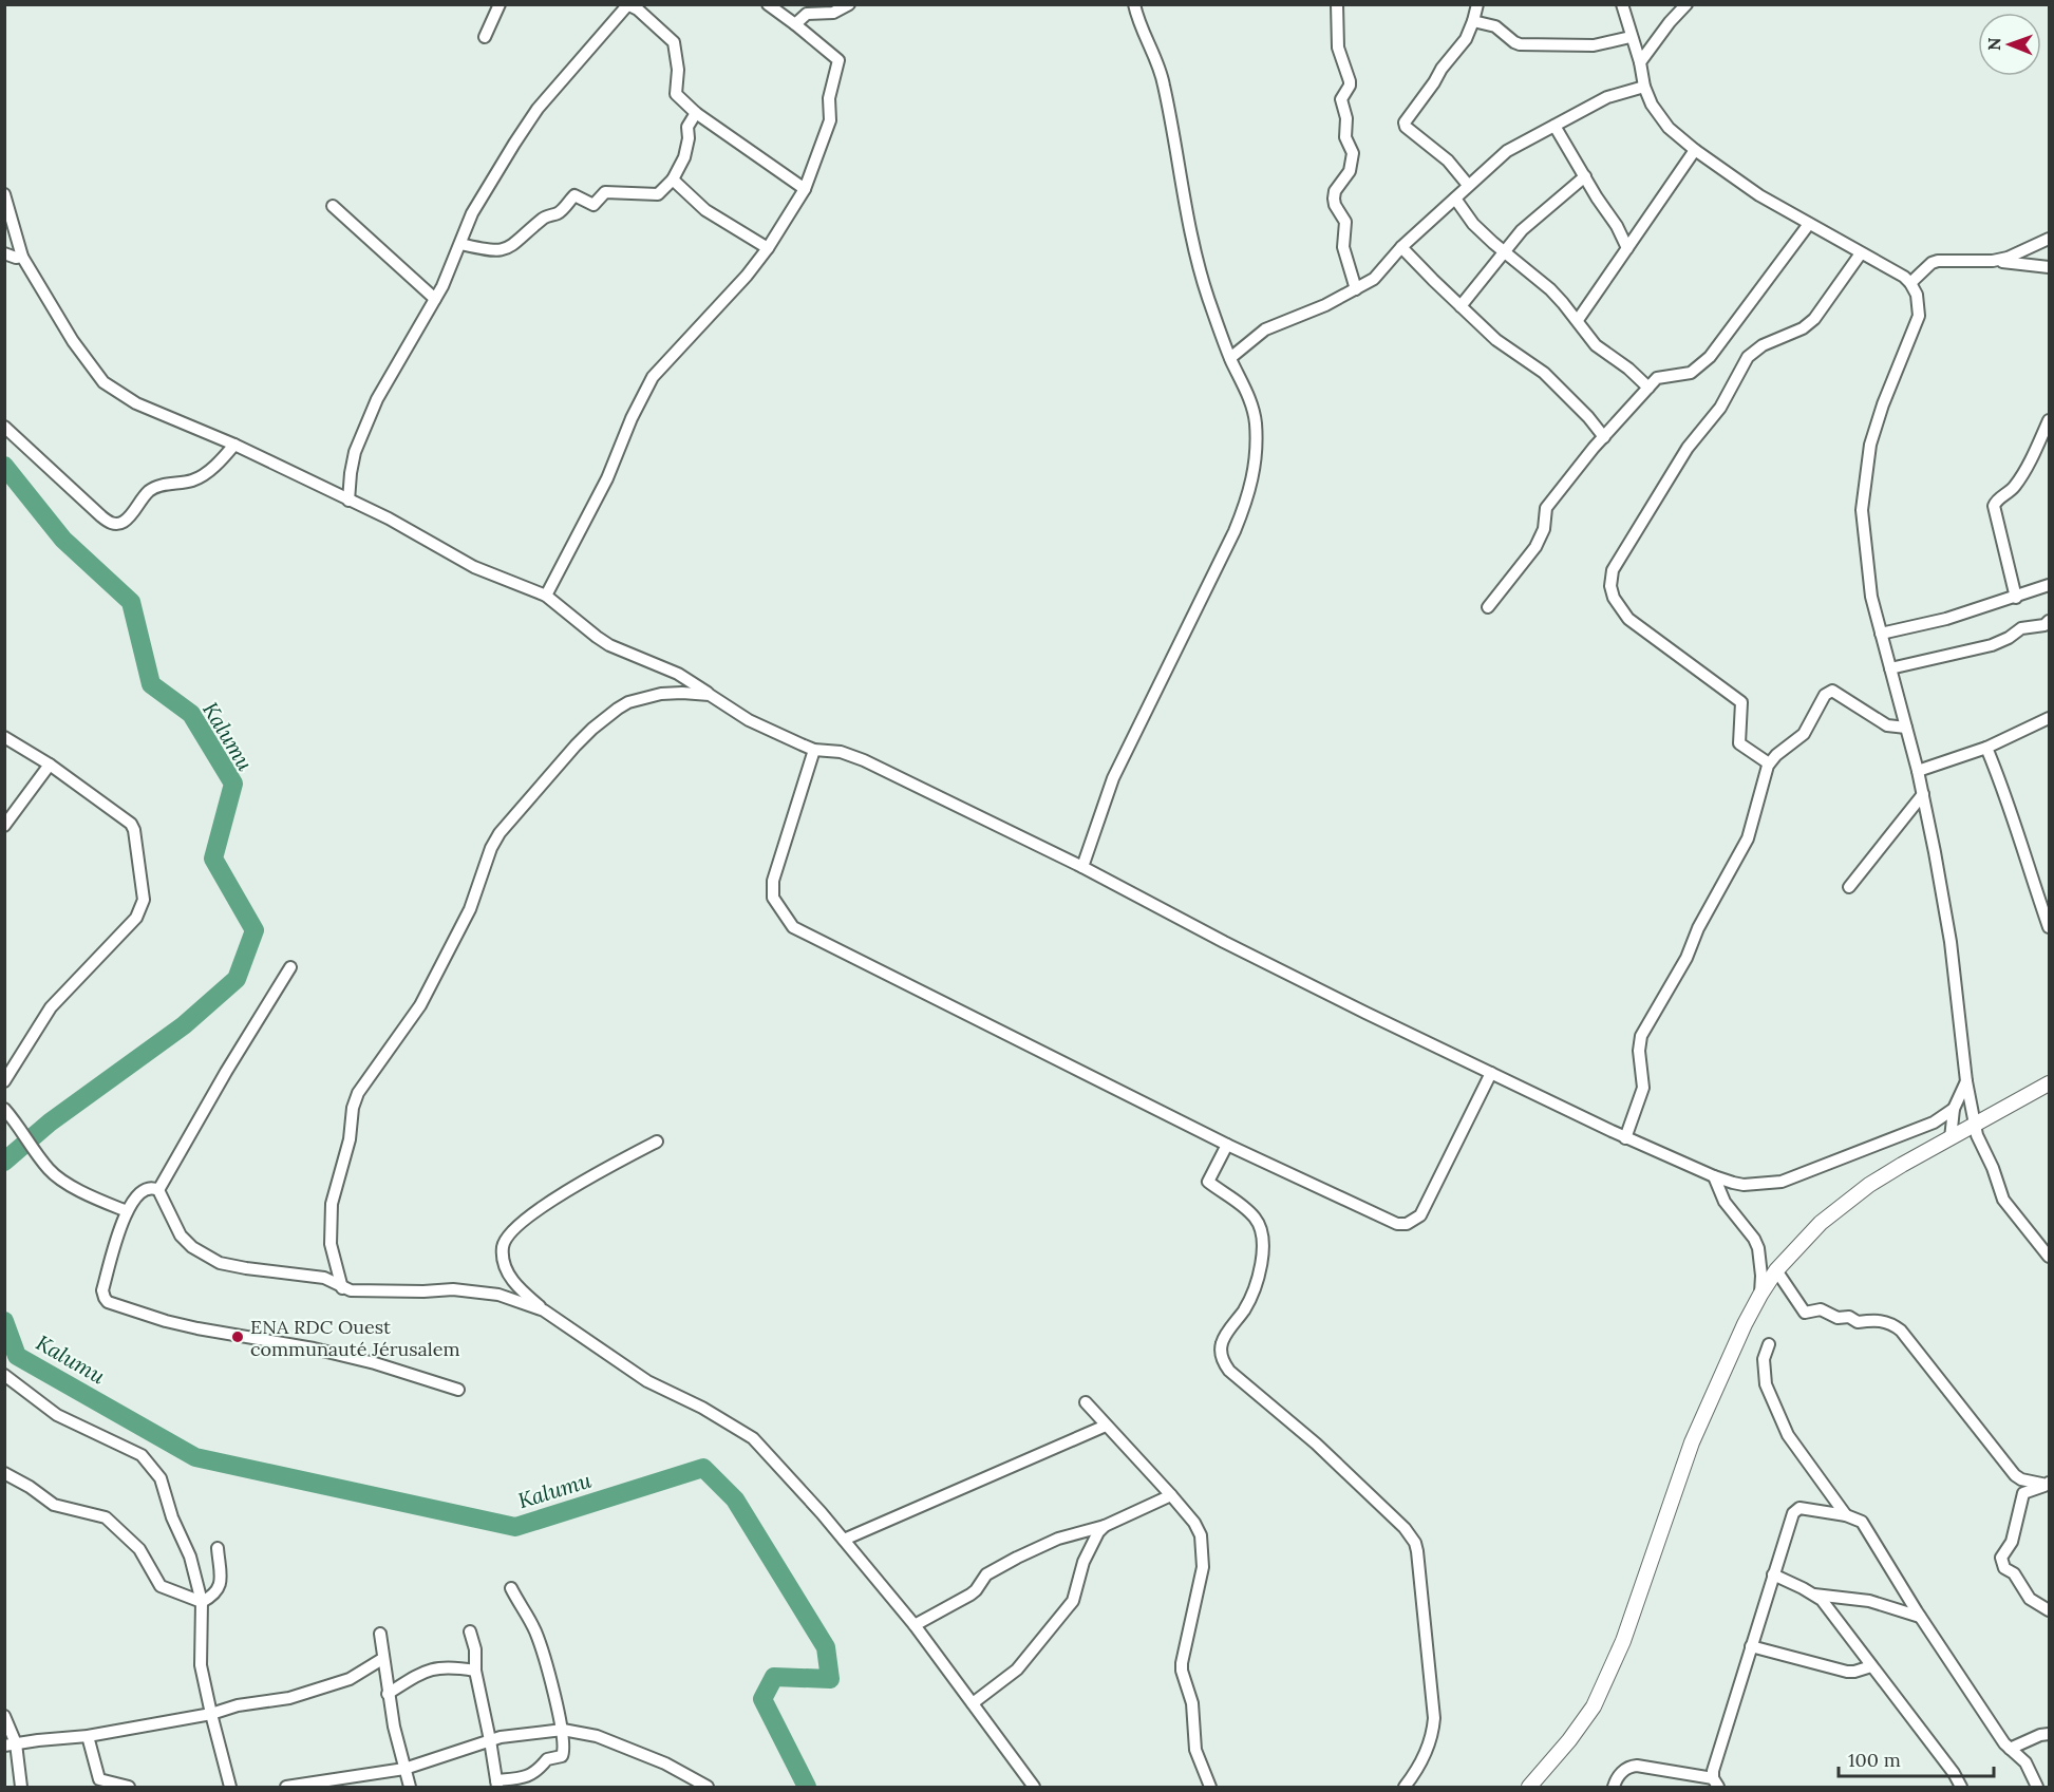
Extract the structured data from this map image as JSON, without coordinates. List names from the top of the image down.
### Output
{
  "water": ["Kalumu"],
  "places": ["ENA RDC Ouest communauté Jérusalem"],
  "scale_bar": "100 m",
  "north": "left"
}
